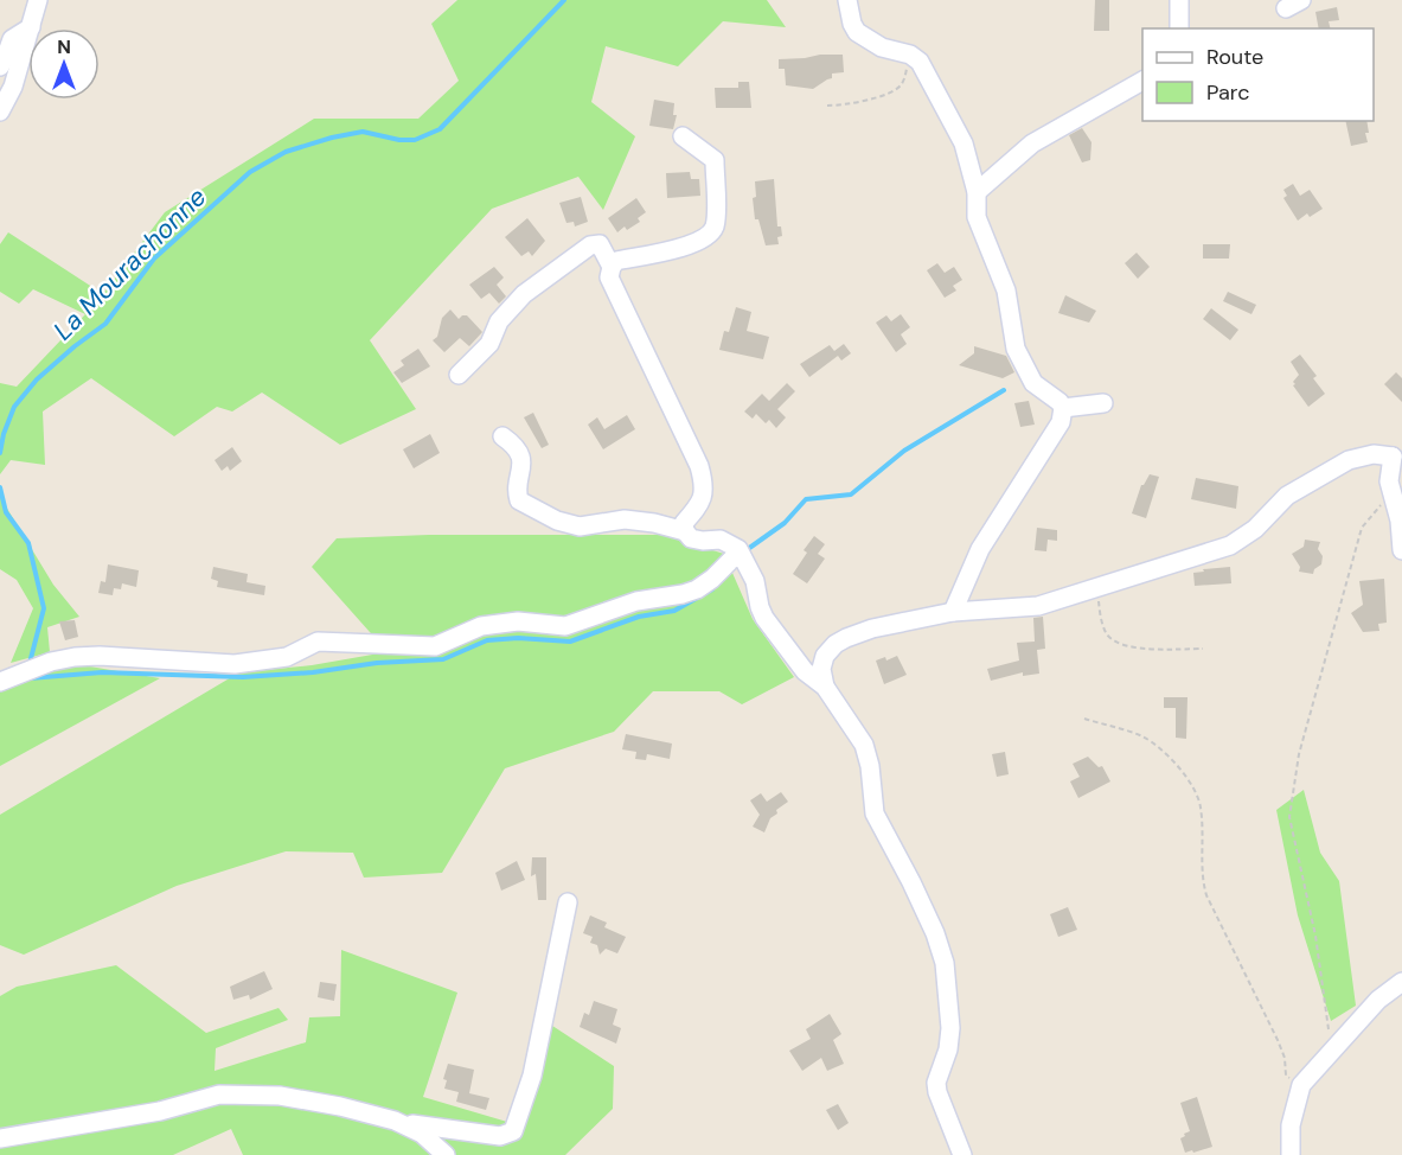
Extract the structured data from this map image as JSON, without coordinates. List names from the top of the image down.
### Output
{
  "water": ["La Mourachonne"],
  "legend": ["Route", "Parc"],
  "north": "top"
}
